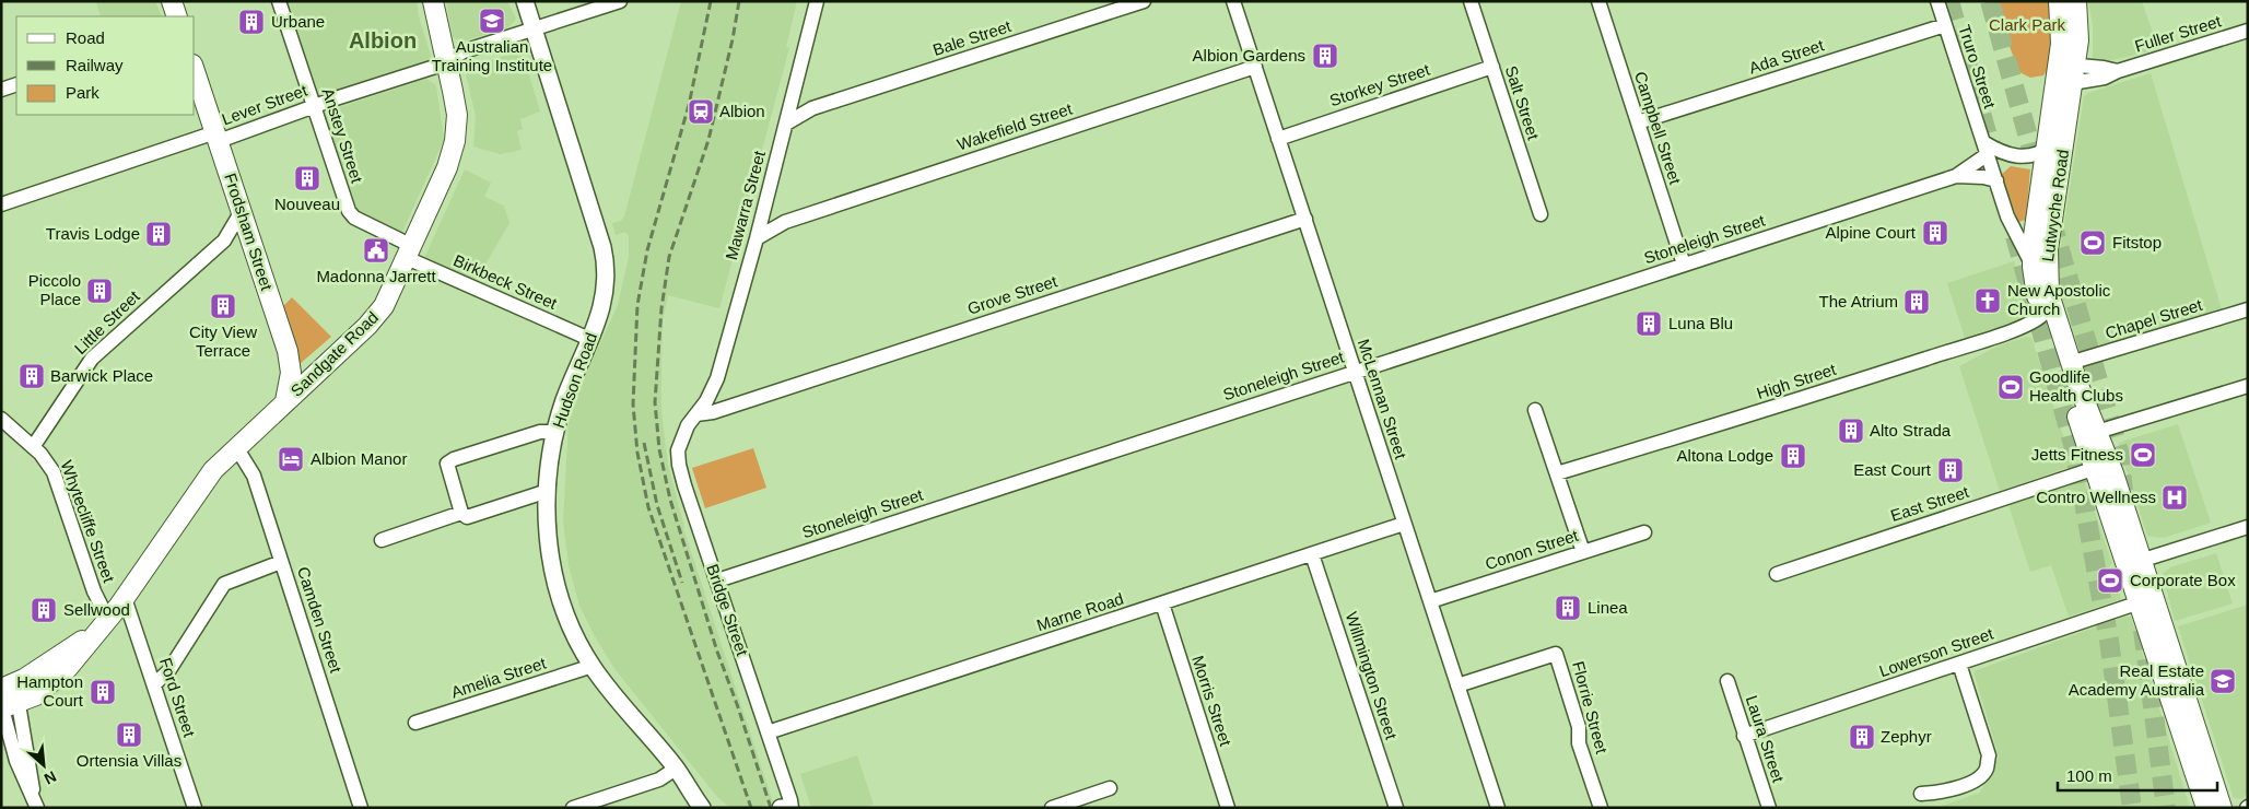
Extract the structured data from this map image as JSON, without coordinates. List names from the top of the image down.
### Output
{
  "streets": {
    "highway": ["Lutwyche Road", "Frodsham Street", "Sandgate Road"],
    "main road": ["Hudson Road"],
    "street": [
      "Fuller Street",
      "Bale Street",
      "Ada Street",
      "Truro Street",
      "Storkey Street",
      "Salt Street",
      "Lever Street",
      "Wakefield Street",
      "Campbell Street",
      "Anstey Street",
      "Mawarra Street",
      "Stoneleigh Street",
      "Birkbeck Street",
      "Grove Street",
      "Chapel Street",
      "Little Street",
      "High Street",
      "McLennan Street",
      "East Street",
      "Whytecliffe Street",
      "Conon Street",
      "Bridge Street",
      "Marne Road",
      "Camden Street",
      "Lowerson Street",
      "Willmington Street",
      "Amelia Street",
      "Ford Street",
      "Morris Street",
      "Florrie Street",
      "Laura Street"
    ]
  },
  "crossings": [
    ["Fuller Street", "Lutwyche Road"],
    ["Bale Street", "Mawarra Street"],
    ["Ada Street", "Truro Street"],
    ["Ada Street", "Campbell Street"],
    ["Truro Street", "Lutwyche Road"],
    ["Truro Street", "Stoneleigh Street"],
    ["Storkey Street", "Salt Street"],
    ["Storkey Street", "McLennan Street"],
    ["Lever Street", "Anstey Street"],
    ["Lever Street", "Frodsham Street"],
    ["Lever Street", "Sandgate Road"],
    ["Lever Street", "Hudson Road"],
    ["Wakefield Street", "Mawarra Street"],
    ["Wakefield Street", "McLennan Street"],
    ["Campbell Street", "Stoneleigh Street"],
    ["Anstey Street", "Birkbeck Street"],
    ["Anstey Street", "Sandgate Road"],
    ["Mawarra Street", "Grove Street"],
    ["Mawarra Street", "Bridge Street"],
    ["Lutwyche Road", "Chapel Street"],
    ["Lutwyche Road", "High Street"],
    ["Lutwyche Road", "East Street"],
    ["Lutwyche Road", "Lowerson Street"],
    ["Frodsham Street", "Little Street"],
    ["Frodsham Street", "Sandgate Road"],
    ["Stoneleigh Street", "McLennan Street"],
    ["Stoneleigh Street", "Bridge Street"],
    ["Birkbeck Street", "Sandgate Road"],
    ["Birkbeck Street", "Hudson Road"],
    ["Grove Street", "McLennan Street"],
    ["Grove Street", "Bridge Street"],
    ["Little Street", "Whytecliffe Street"],
    ["Sandgate Road", "Whytecliffe Street"],
    ["Sandgate Road", "Camden Street"],
    ["Sandgate Road", "Ford Street"],
    ["Hudson Road", "Amelia Street"],
    ["McLennan Street", "Conon Street"],
    ["McLennan Street", "Marne Road"],
    ["McLennan Street", "Florrie Street"],
    ["Bridge Street", "Marne Road"],
    ["Marne Road", "Willmington Street"],
    ["Marne Road", "Morris Street"],
    ["Lowerson Street", "Laura Street"]
  ],
  "districts": ["Albion"],
  "parks": ["Clark Park"],
  "places": {
    "school or university": ["Australian Training Institute", "Real Estate Academy Australia"],
    "building": [
      "Urbane",
      "Albion Gardens",
      "Nouveau",
      "Alpine Court",
      "Travis Lodge",
      "Piccolo Place",
      "The Atrium",
      "City View Terrace",
      "Luna Blu",
      "Barwick Place",
      "Alto Strada",
      "Altona Lodge",
      "East Court",
      "Linea",
      "Sellwood",
      "Hampton Court",
      "Ortensia Villas",
      "Zephyr"
    ],
    "station": ["Albion"],
    "sports": [
      "Fitstop",
      "Goodlife Health Clubs",
      "Jetts Fitness",
      "Corporate Box"
    ],
    "public building": ["Madonna Jarrett"],
    "church": ["New Apostolic Church"],
    "hotel": ["Albion Manor"],
    "hospital": ["Contro Wellness"]
  },
  "legend": ["Road", "Railway", "Park"],
  "scale_bar": "100 m",
  "north": "bottom right"
}
